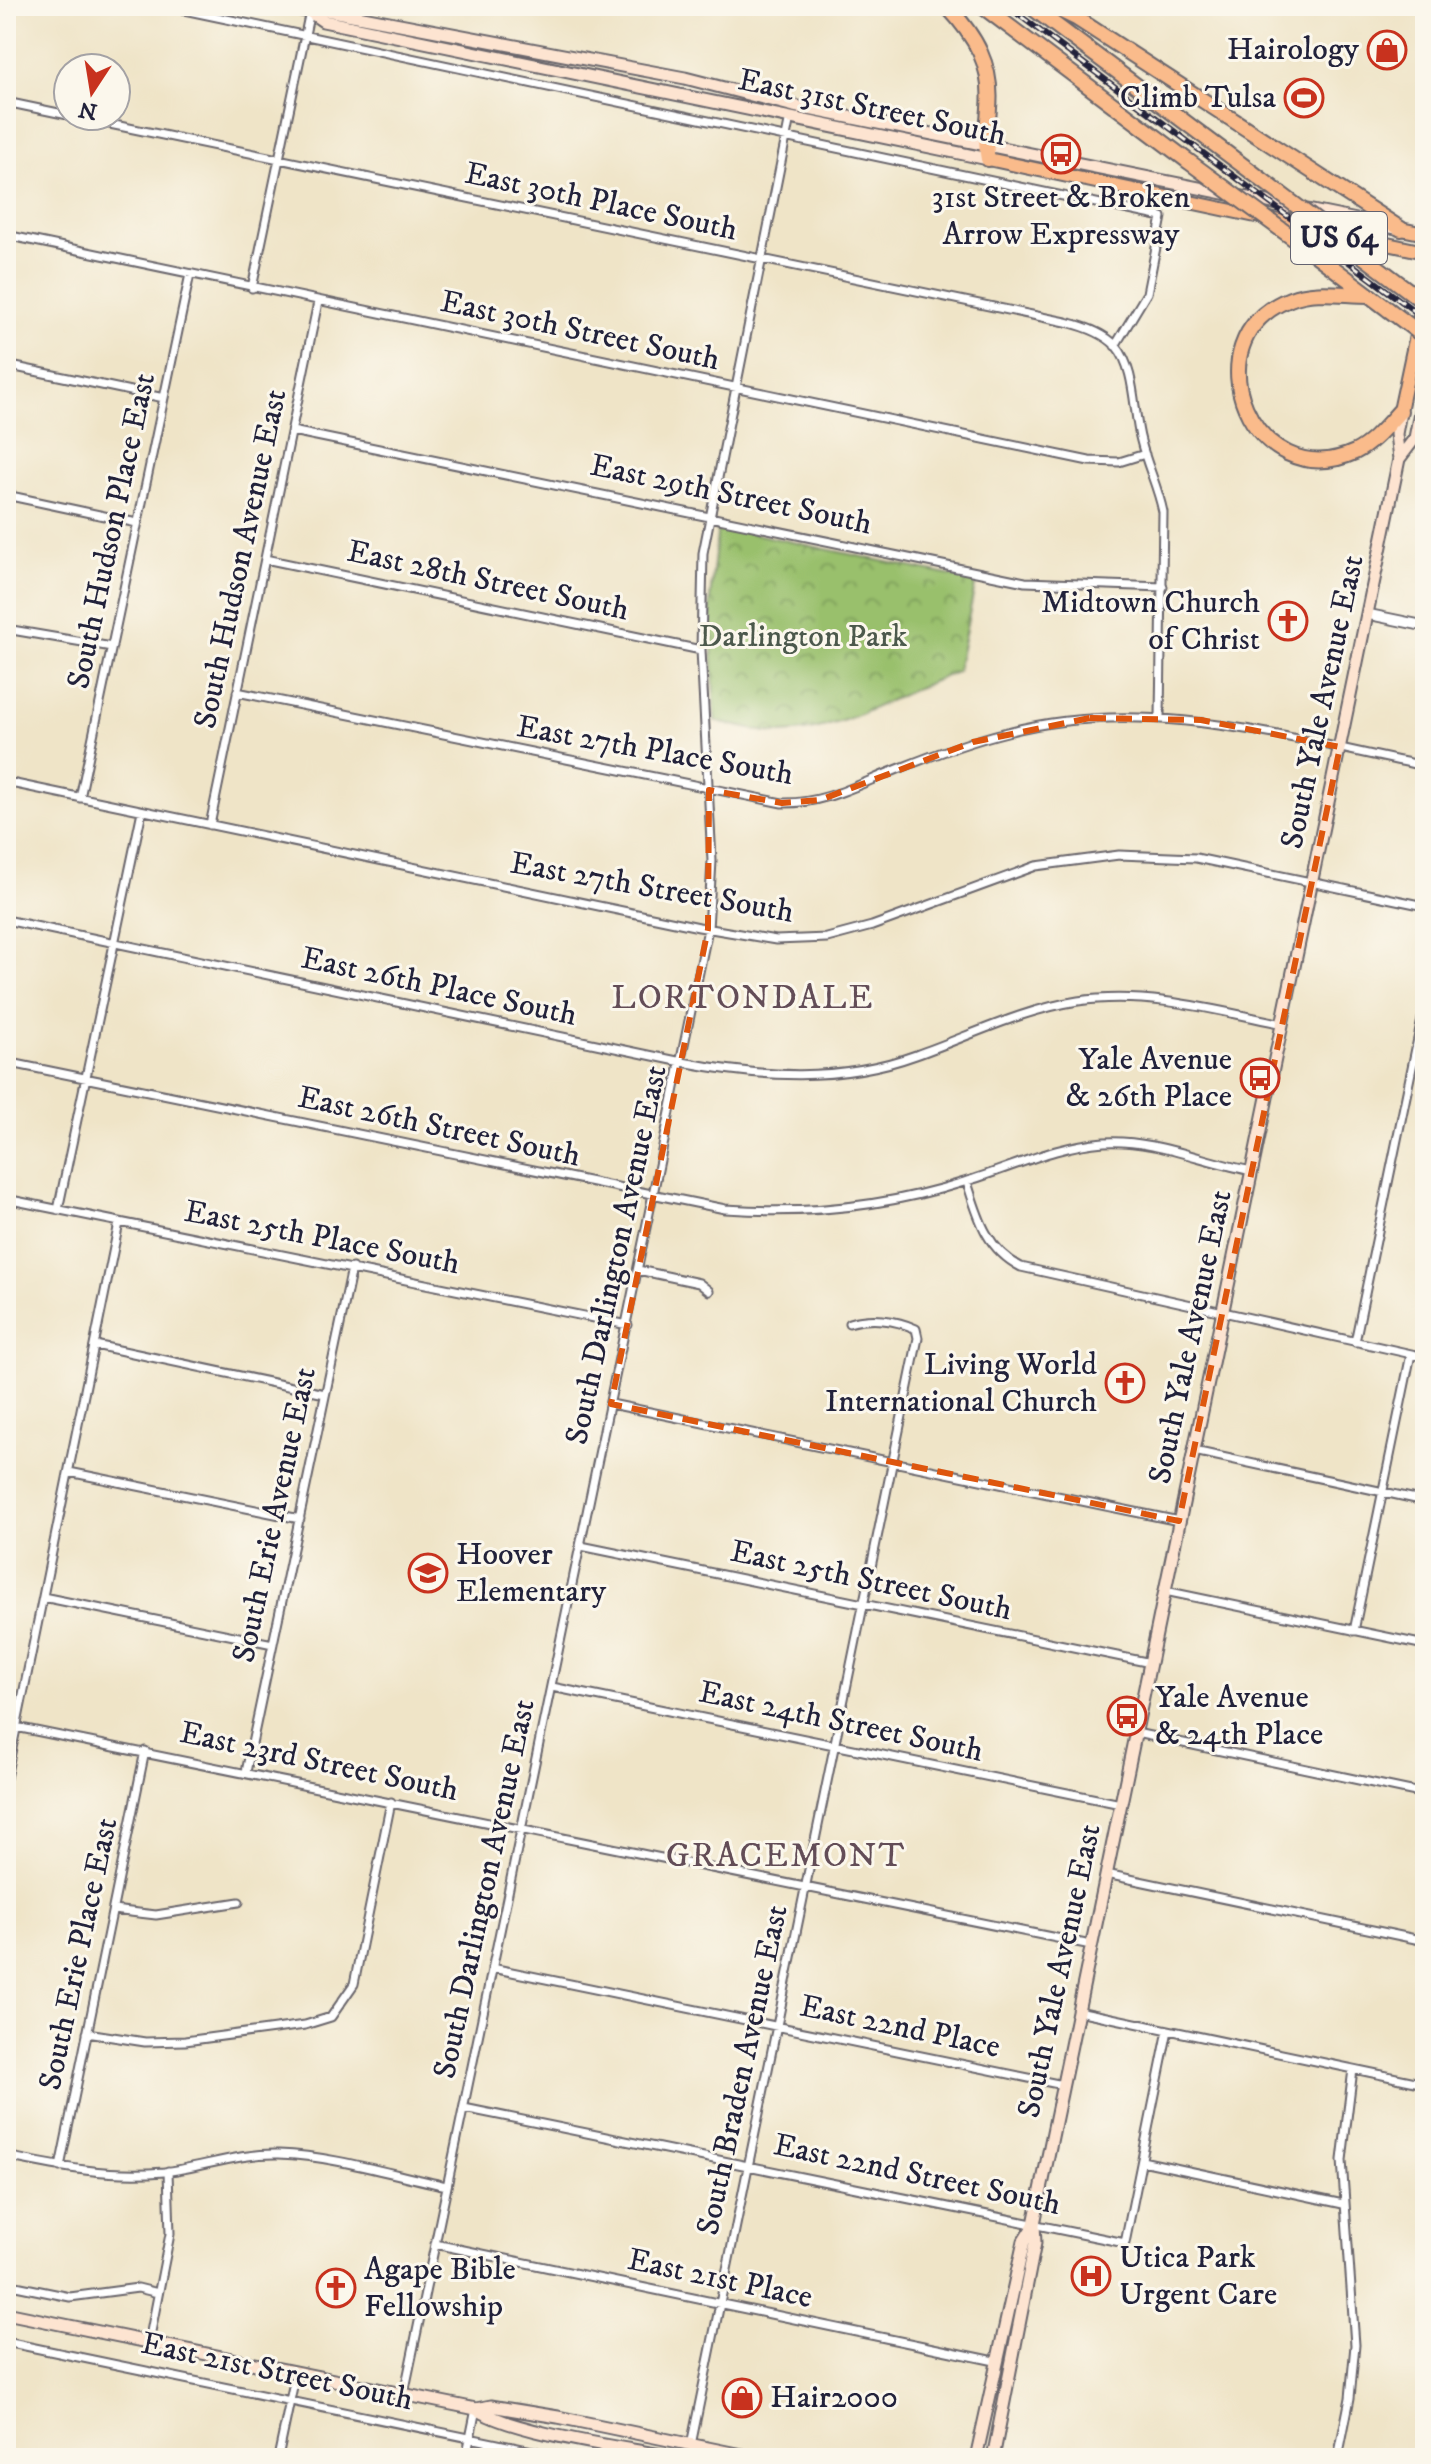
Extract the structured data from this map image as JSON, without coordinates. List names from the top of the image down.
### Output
{
  "streets": {
    "highway": ["US 64"],
    "main road": ["East 31st Street South", "South Yale Avenue East", "East 21st Street South"],
    "street": [
      "East 30th Place South",
      "East 30th Street South",
      "East 29th Street South",
      "South Hudson Place East",
      "South Hudson Avenue East",
      "East 28th Street South",
      "East 27th Place South",
      "East 27th Street South",
      "East 26th Place South",
      "East 26th Street South",
      "East 25th Place South",
      "South Darlington Avenue East",
      "South Erie Avenue East",
      "East 25th Street South",
      "East 24th Street South",
      "East 23rd Street South",
      "South Erie Place East",
      "East 22nd Place",
      "South Braden Avenue East",
      "East 22nd Street South",
      "East 21st Place"
    ]
  },
  "crossings": [
    ["East 31st Street South", "East 30th Place South"],
    ["East 31st Street South", "South Darlington Avenue East"],
    ["East 30th Place South", "South Darlington Avenue East"],
    ["East 30th Street South", "South Hudson Place East"],
    ["East 30th Street South", "South Hudson Avenue East"],
    ["East 30th Street South", "South Darlington Avenue East"],
    ["East 29th Street South", "South Hudson Avenue East"],
    ["East 29th Street South", "South Darlington Avenue East"],
    ["South Hudson Place East", "East 27th Street South"],
    ["South Hudson Avenue East", "East 28th Street South"],
    ["South Hudson Avenue East", "East 27th Place South"],
    ["South Hudson Avenue East", "East 27th Street South"],
    ["East 28th Street South", "South Darlington Avenue East"],
    ["South Yale Avenue East", "East 27th Place South"],
    ["South Yale Avenue East", "East 27th Street South"],
    ["South Yale Avenue East", "East 26th Place South"],
    ["South Yale Avenue East", "East 26th Street South"],
    ["South Yale Avenue East", "East 25th Street South"],
    ["South Yale Avenue East", "East 24th Street South"],
    ["South Yale Avenue East", "East 23rd Street South"],
    ["South Yale Avenue East", "East 22nd Place"],
    ["South Yale Avenue East", "East 22nd Street South"],
    ["South Yale Avenue East", "East 21st Place"],
    ["East 27th Place South", "South Darlington Avenue East"],
    ["East 27th Street South", "South Darlington Avenue East"],
    ["East 26th Place South", "South Darlington Avenue East"],
    ["East 26th Street South", "South Darlington Avenue East"],
    ["East 25th Place South", "South Darlington Avenue East"],
    ["East 25th Place South", "South Erie Avenue East"],
    ["South Darlington Avenue East", "East 25th Street South"],
    ["South Darlington Avenue East", "East 24th Street South"],
    ["South Darlington Avenue East", "East 23rd Street South"],
    ["South Darlington Avenue East", "East 22nd Place"],
    ["South Darlington Avenue East", "East 22nd Street South"],
    ["South Darlington Avenue East", "East 21st Place"],
    ["South Darlington Avenue East", "East 21st Street South"],
    ["South Erie Avenue East", "East 23rd Street South"],
    ["East 25th Street South", "South Braden Avenue East"],
    ["East 24th Street South", "South Braden Avenue East"],
    ["East 23rd Street South", "South Erie Place East"],
    ["East 23rd Street South", "South Braden Avenue East"],
    ["East 22nd Place", "South Braden Avenue East"],
    ["South Braden Avenue East", "East 22nd Street South"],
    ["South Braden Avenue East", "East 21st Place"],
    ["South Braden Avenue East", "East 21st Street South"]
  ],
  "districts": ["LORTONDALE", "GRACEMONT"],
  "parks": ["Darlington Park"],
  "places": {
    "shop": ["Hairology", "Hair2000"],
    "sports": ["Climb Tulsa"],
    "bus stop": ["31st Street & Broken Arrow Expressway", "Yale Avenue & 26th Place", "Yale Avenue & 24th Place"],
    "church": ["Midtown Church of Christ", "Living World International Church", "Agape Bible Fellowship"],
    "school or university": ["Hoover Elementary"],
    "hospital": ["Utica Park Urgent Care"]
  },
  "north": "bottom"
}
